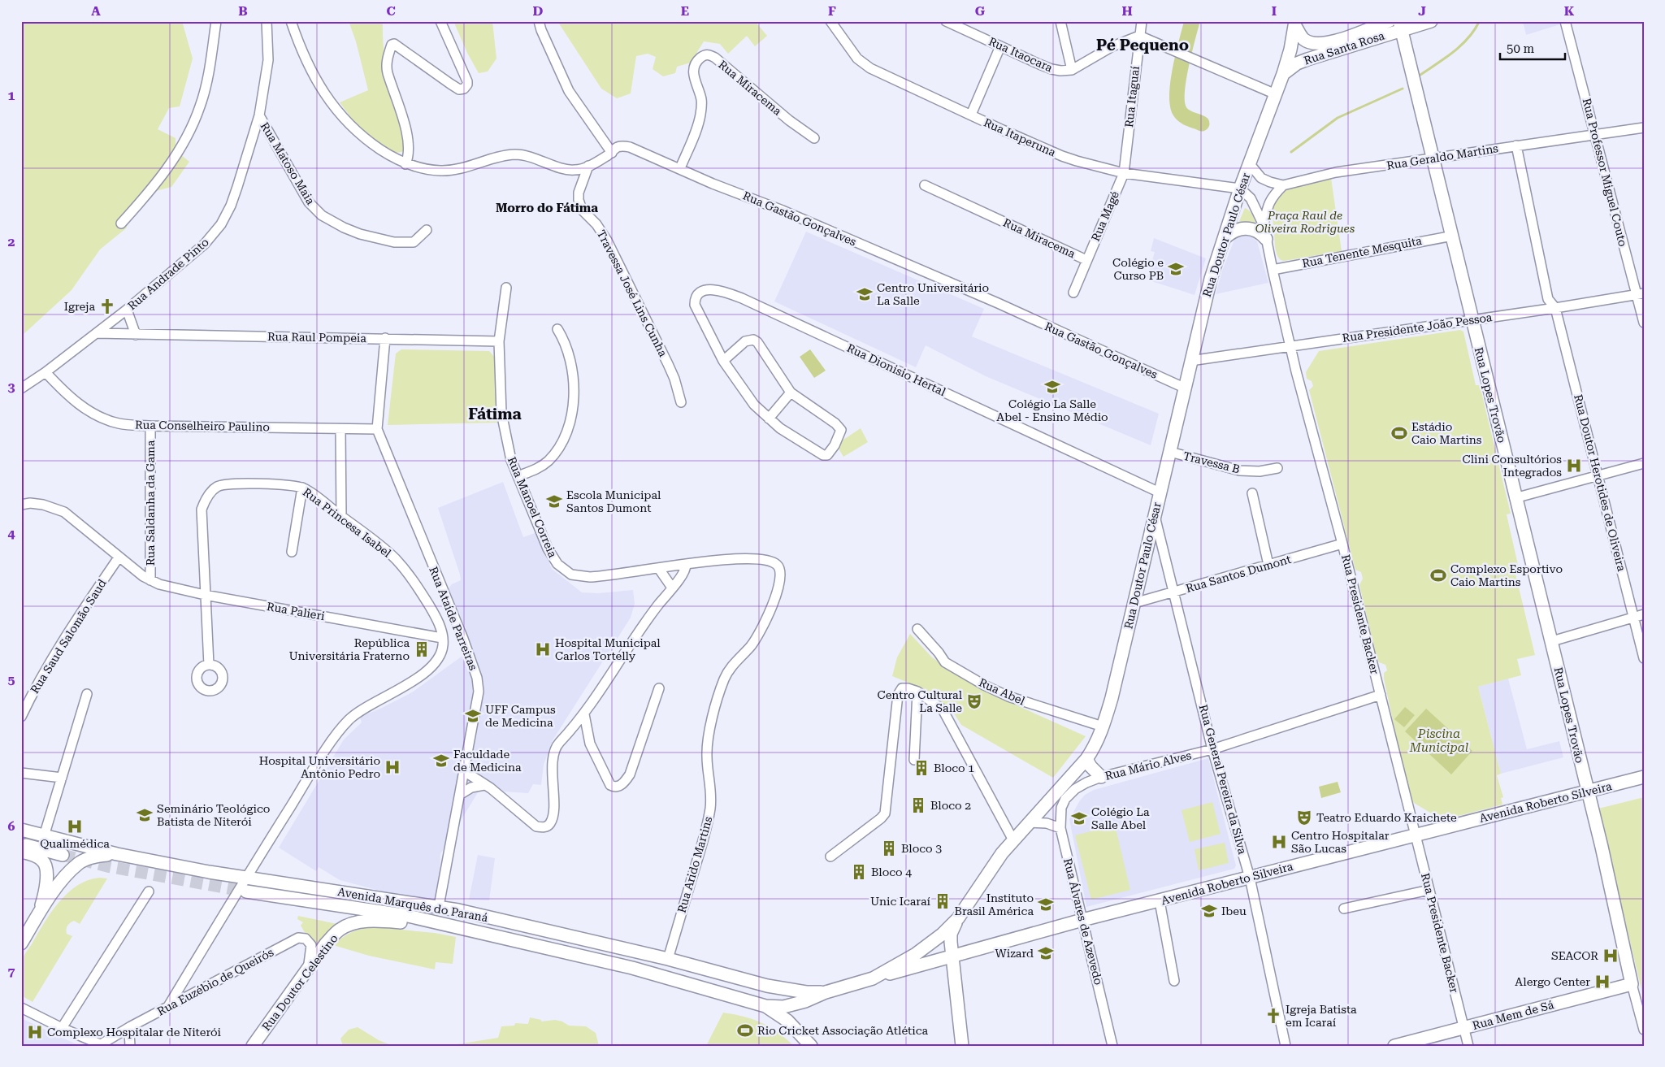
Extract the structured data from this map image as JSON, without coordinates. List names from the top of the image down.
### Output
{
  "streets": {
    "main road": [
      "Rua Santa Rosa",
      "Rua Doutor Paulo César",
      "Rua Lopes Trovão",
      "Avenida Roberto Silveira",
      "Avenida Marquês do Paraná",
      "Rua Doutor Celestino",
      "Rua Mem de Sá"
    ],
    "street": [
      "Rua Itaocara",
      "Rua Miracema",
      "Rua Itaguaí",
      "Rua Itaperuna",
      "Rua Geraldo Martins",
      "Rua Matoso Maia",
      "Rua Professor Miguel Couto",
      "Rua Magé",
      "Rua Gastão Gonçalves",
      "Rua Tenente Mesquita",
      "Rua Andrade Pinto",
      "Travessa José Lins Cunha",
      "Rua Presidente João Pessoa",
      "Rua Raul Pompeia",
      "Rua Dionisio Hertal",
      "Rua Conselheiro Paulino",
      "Travessa B",
      "Rua Doutor Herotides de Oliveira",
      "Rua Saldanha da Gama",
      "Rua Manoel Correia",
      "Rua Princesa Isabel",
      "Rua Santos Dumont",
      "Rua Palieri",
      "Rua Presidente Backer",
      "Rua Ataíde Parreiras",
      "Rua Saud Salomão Saud",
      "Rua Abel",
      "Rua Mário Alves",
      "Rua General Pereira da Silva",
      "Rua Arido Martins",
      "Rua Álvares de Azevedo",
      "Rua Euzébio de Queirós"
    ]
  },
  "crossings": [
    ["Rua Santa Rosa", "Rua Doutor Paulo César"],
    ["Rua Santa Rosa", "Rua Lopes Trovão"],
    ["Rua Miracema", "Rua Magé"],
    ["Rua Miracema", "Rua Gastão Gonçalves"],
    ["Rua Itaguaí", "Rua Itaperuna"],
    ["Rua Itaguaí", "Rua Magé"],
    ["Rua Itaperuna", "Rua Magé"],
    ["Rua Itaperuna", "Rua Doutor Paulo César"],
    ["Rua Itaperuna", "Rua Presidente Backer"],
    ["Rua Geraldo Martins", "Rua Professor Miguel Couto"],
    ["Rua Geraldo Martins", "Rua Doutor Paulo César"],
    ["Rua Geraldo Martins", "Rua Lopes Trovão"],
    ["Rua Geraldo Martins", "Rua Doutor Herotides de Oliveira"],
    ["Rua Matoso Maia", "Rua Andrade Pinto"],
    ["Rua Professor Miguel Couto", "Rua Presidente João Pessoa"],
    ["Rua Gastão Gonçalves", "Rua Doutor Paulo César"],
    ["Rua Gastão Gonçalves", "Travessa José Lins Cunha"],
    ["Rua Doutor Paulo César", "Rua Presidente João Pessoa"],
    ["Rua Doutor Paulo César", "Rua Dionisio Hertal"],
    ["Rua Doutor Paulo César", "Travessa B"],
    ["Rua Doutor Paulo César", "Rua Santos Dumont"],
    ["Rua Doutor Paulo César", "Rua Presidente Backer"],
    ["Rua Doutor Paulo César", "Rua Abel"],
    ["Rua Doutor Paulo César", "Rua General Pereira da Silva"],
    ["Rua Doutor Paulo César", "Avenida Roberto Silveira"],
    ["Rua Doutor Paulo César", "Avenida Marquês do Paraná"],
    ["Rua Tenente Mesquita", "Rua Lopes Trovão"],
    ["Rua Tenente Mesquita", "Rua Presidente Backer"],
    ["Rua Andrade Pinto", "Rua Raul Pompeia"],
    ["Rua Andrade Pinto", "Rua Conselheiro Paulino"],
    ["Rua Presidente João Pessoa", "Rua Lopes Trovão"],
    ["Rua Presidente João Pessoa", "Rua Doutor Herotides de Oliveira"],
    ["Rua Presidente João Pessoa", "Rua Presidente Backer"],
    ["Rua Raul Pompeia", "Rua Manoel Correia"],
    ["Rua Raul Pompeia", "Rua Ataíde Parreiras"],
    ["Rua Lopes Trovão", "Avenida Roberto Silveira"],
    ["Rua Lopes Trovão", "Rua Mem de Sá"],
    ["Rua Conselheiro Paulino", "Rua Saldanha da Gama"],
    ["Rua Conselheiro Paulino", "Rua Ataíde Parreiras"],
    ["Rua Saldanha da Gama", "Rua Palieri"],
    ["Rua Manoel Correia", "Rua Arido Martins"],
    ["Rua Princesa Isabel", "Rua Palieri"],
    ["Rua Princesa Isabel", "Avenida Marquês do Paraná"],
    ["Rua Princesa Isabel", "Rua Euzébio de Queirós"],
    ["Rua Santos Dumont", "Rua Presidente Backer"],
    ["Rua Santos Dumont", "Rua General Pereira da Silva"],
    ["Rua Palieri", "Rua Saud Salomão Saud"],
    ["Rua Presidente Backer", "Rua Mário Alves"],
    ["Rua Presidente Backer", "Avenida Roberto Silveira"],
    ["Rua Presidente Backer", "Rua Mem de Sá"],
    ["Rua Ataíde Parreiras", "Avenida Marquês do Paraná"],
    ["Rua Mário Alves", "Rua General Pereira da Silva"],
    ["Rua Mário Alves", "Rua Álvares de Azevedo"],
    ["Rua General Pereira da Silva", "Avenida Roberto Silveira"],
    ["Avenida Roberto Silveira", "Rua Álvares de Azevedo"],
    ["Rua Arido Martins", "Avenida Marquês do Paraná"],
    ["Avenida Marquês do Paraná", "Rua Doutor Celestino"],
    ["Rua Euzébio de Queirós", "Rua Doutor Celestino"]
  ],
  "districts": ["Pé Pequeno", "Morro do Fátima", "Fátima"],
  "water": ["Piscina Municipal"],
  "parks": ["Praça Raul de Oliveira Rodrigues"],
  "places": {
    "school or university": [
      "Colégio e Curso PB",
      "Centro Universitário La Salle",
      "Colégio La Salle Abel - Ensino Médio",
      "Escola Municipal Santos Dumont",
      "UFF Campus de Medicina",
      "Faculdade de Medicina",
      "Seminário Teológico Batista de Niterói",
      "Colégio La Salle Abel",
      "Instituto Brasil América",
      "Ibeu",
      "Wizard"
    ],
    "church": ["Igreja", "Igreja Batista em Icaraí"],
    "sports": ["Estádio Caio Martins", "Complexo Esportivo Caio Martins", "Rio Cricket Associação Atlética"],
    "hospital": [
      "Clini Consultórios Integrados",
      "Hospital Municipal Carlos Tortelly",
      "Hospital Universitário Antônio Pedro",
      "Qualimédica",
      "Centro Hospitalar São Lucas",
      "SEACOR",
      "Alergo Center",
      "Complexo Hospitalar de Niterói"
    ],
    "building": [
      "República Universitária Fraterno",
      "Bloco 1",
      "Bloco 2",
      "Bloco 3",
      "Bloco 4",
      "Unic Icaraí"
    ],
    "theatre": ["Centro Cultural La Salle", "Teatro Eduardo Kraichete"]
  },
  "scale_bar": "50 m",
  "grid": {
    "columns": [
      "A",
      "B",
      "C",
      "D",
      "E",
      "F",
      "G",
      "H",
      "I",
      "J",
      "K"
    ],
    "rows": [
      "1",
      "2",
      "3",
      "4",
      "5",
      "6",
      "7"
    ]
  }
}
